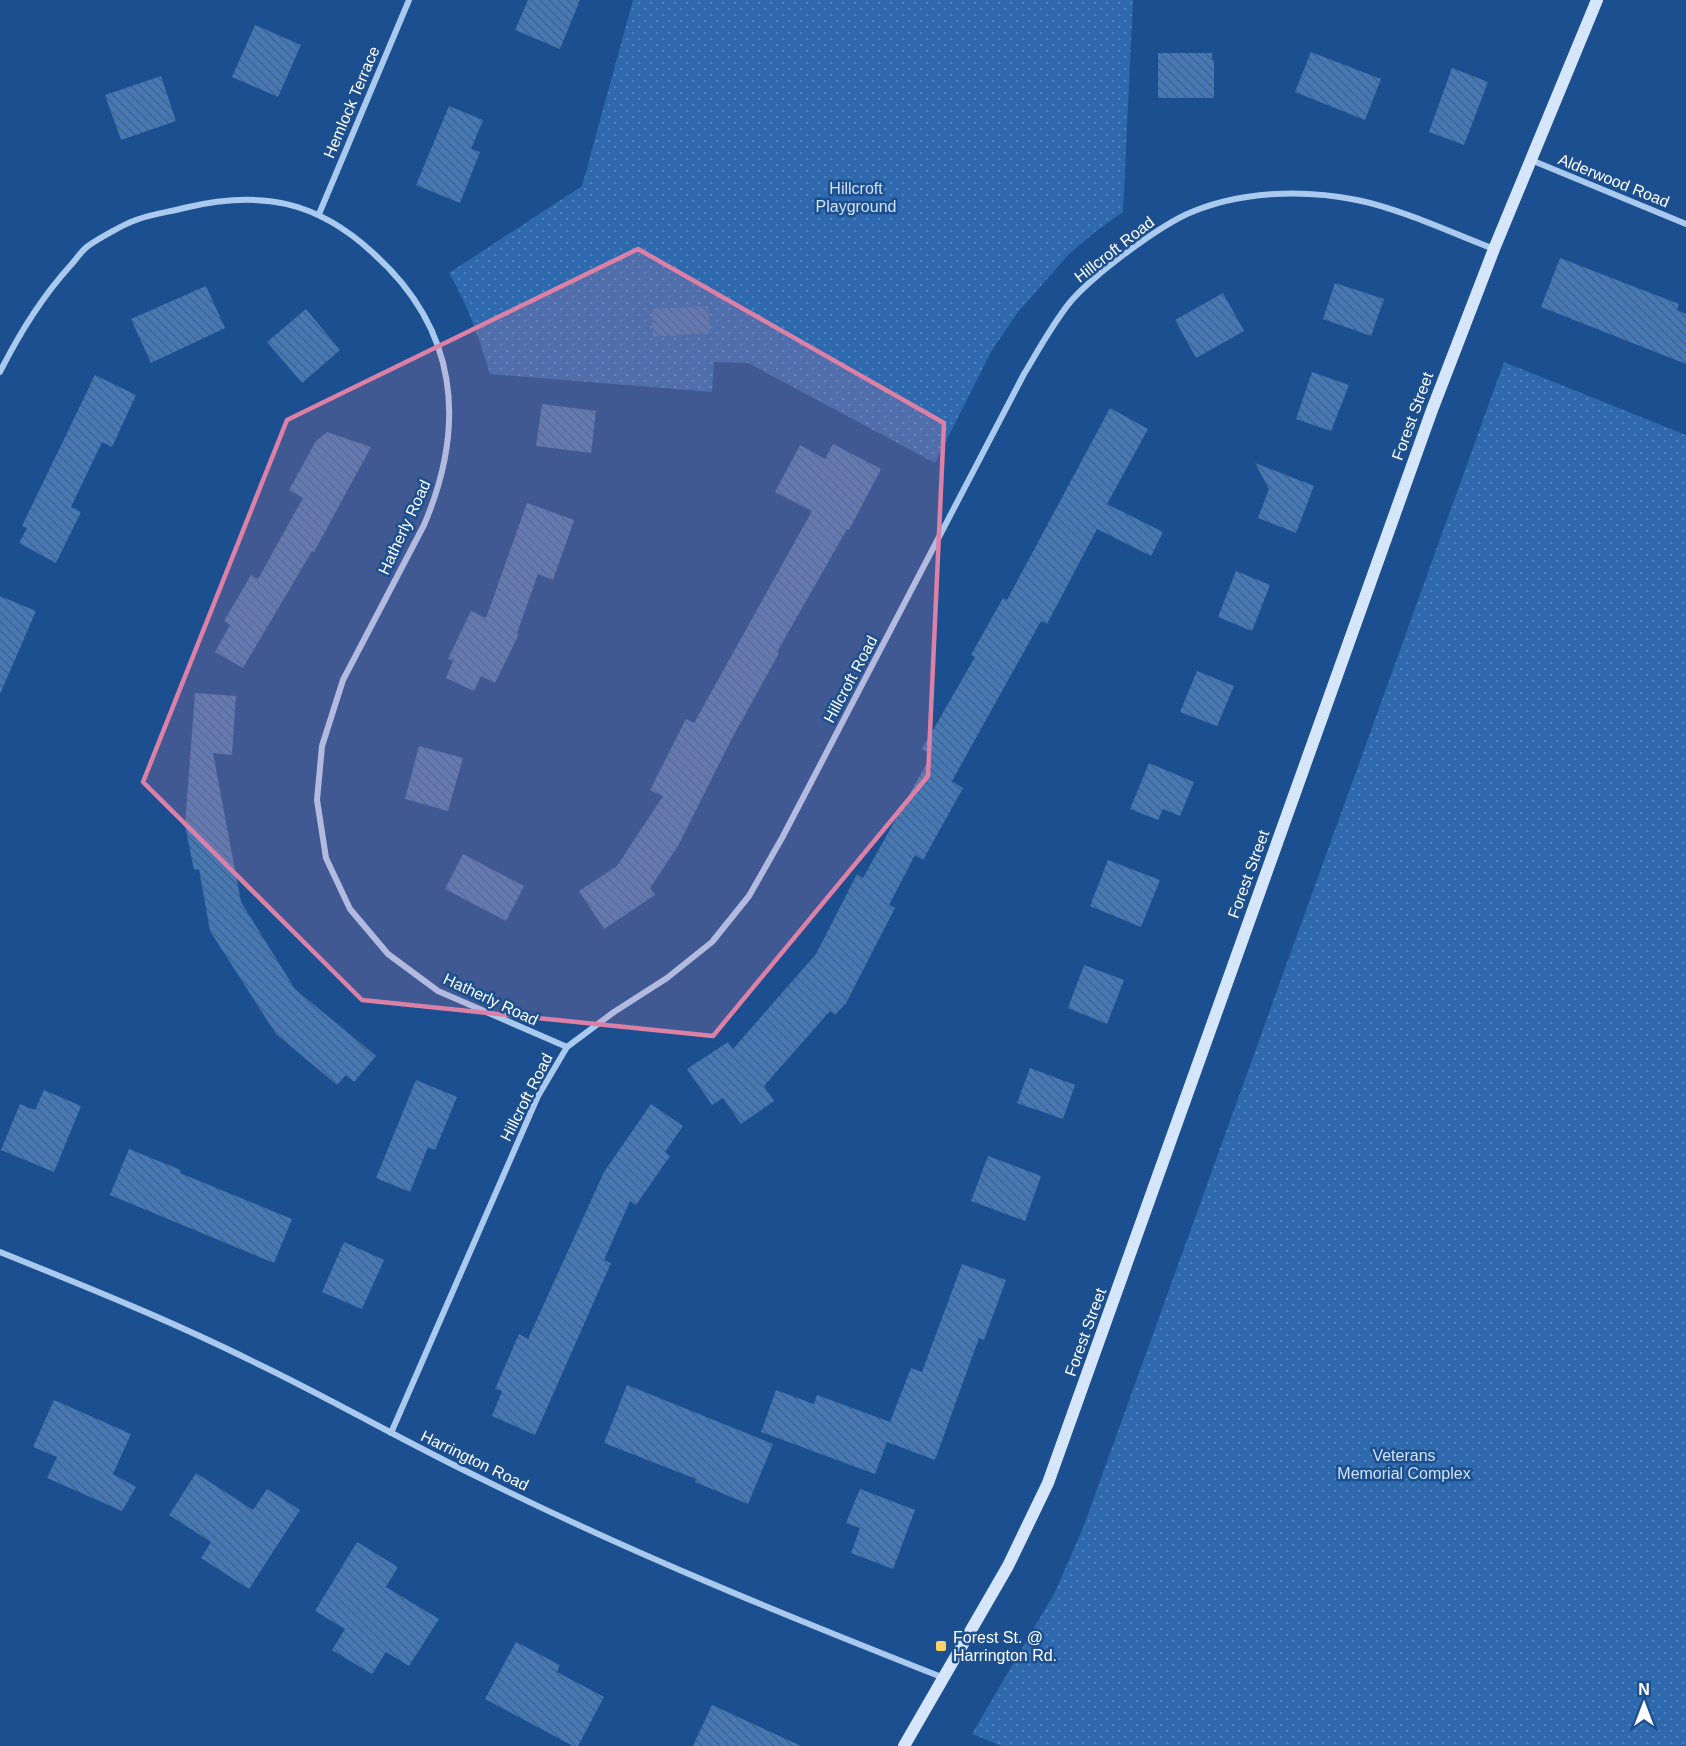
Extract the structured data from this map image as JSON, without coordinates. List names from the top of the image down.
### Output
{
  "streets": {
    "street": [
      "Hemlock Terrace",
      "Alderwood Road",
      "Hillcroft Road",
      "Forest Street",
      "Hatherly Road",
      "Harrington Road"
    ]
  },
  "crossings": [
    ["Hemlock Terrace", "Hatherly Road"],
    ["Alderwood Road", "Forest Street"],
    ["Hillcroft Road", "Forest Street"],
    ["Hillcroft Road", "Hatherly Road"],
    ["Hillcroft Road", "Harrington Road"],
    ["Forest Street", "Harrington Road"]
  ],
  "parks": ["Hillcroft Playground", "Veterans Memorial Complex"],
  "places": {
    "transit": ["Forest St. @ Harrington Rd."]
  },
  "north": "top"
}
